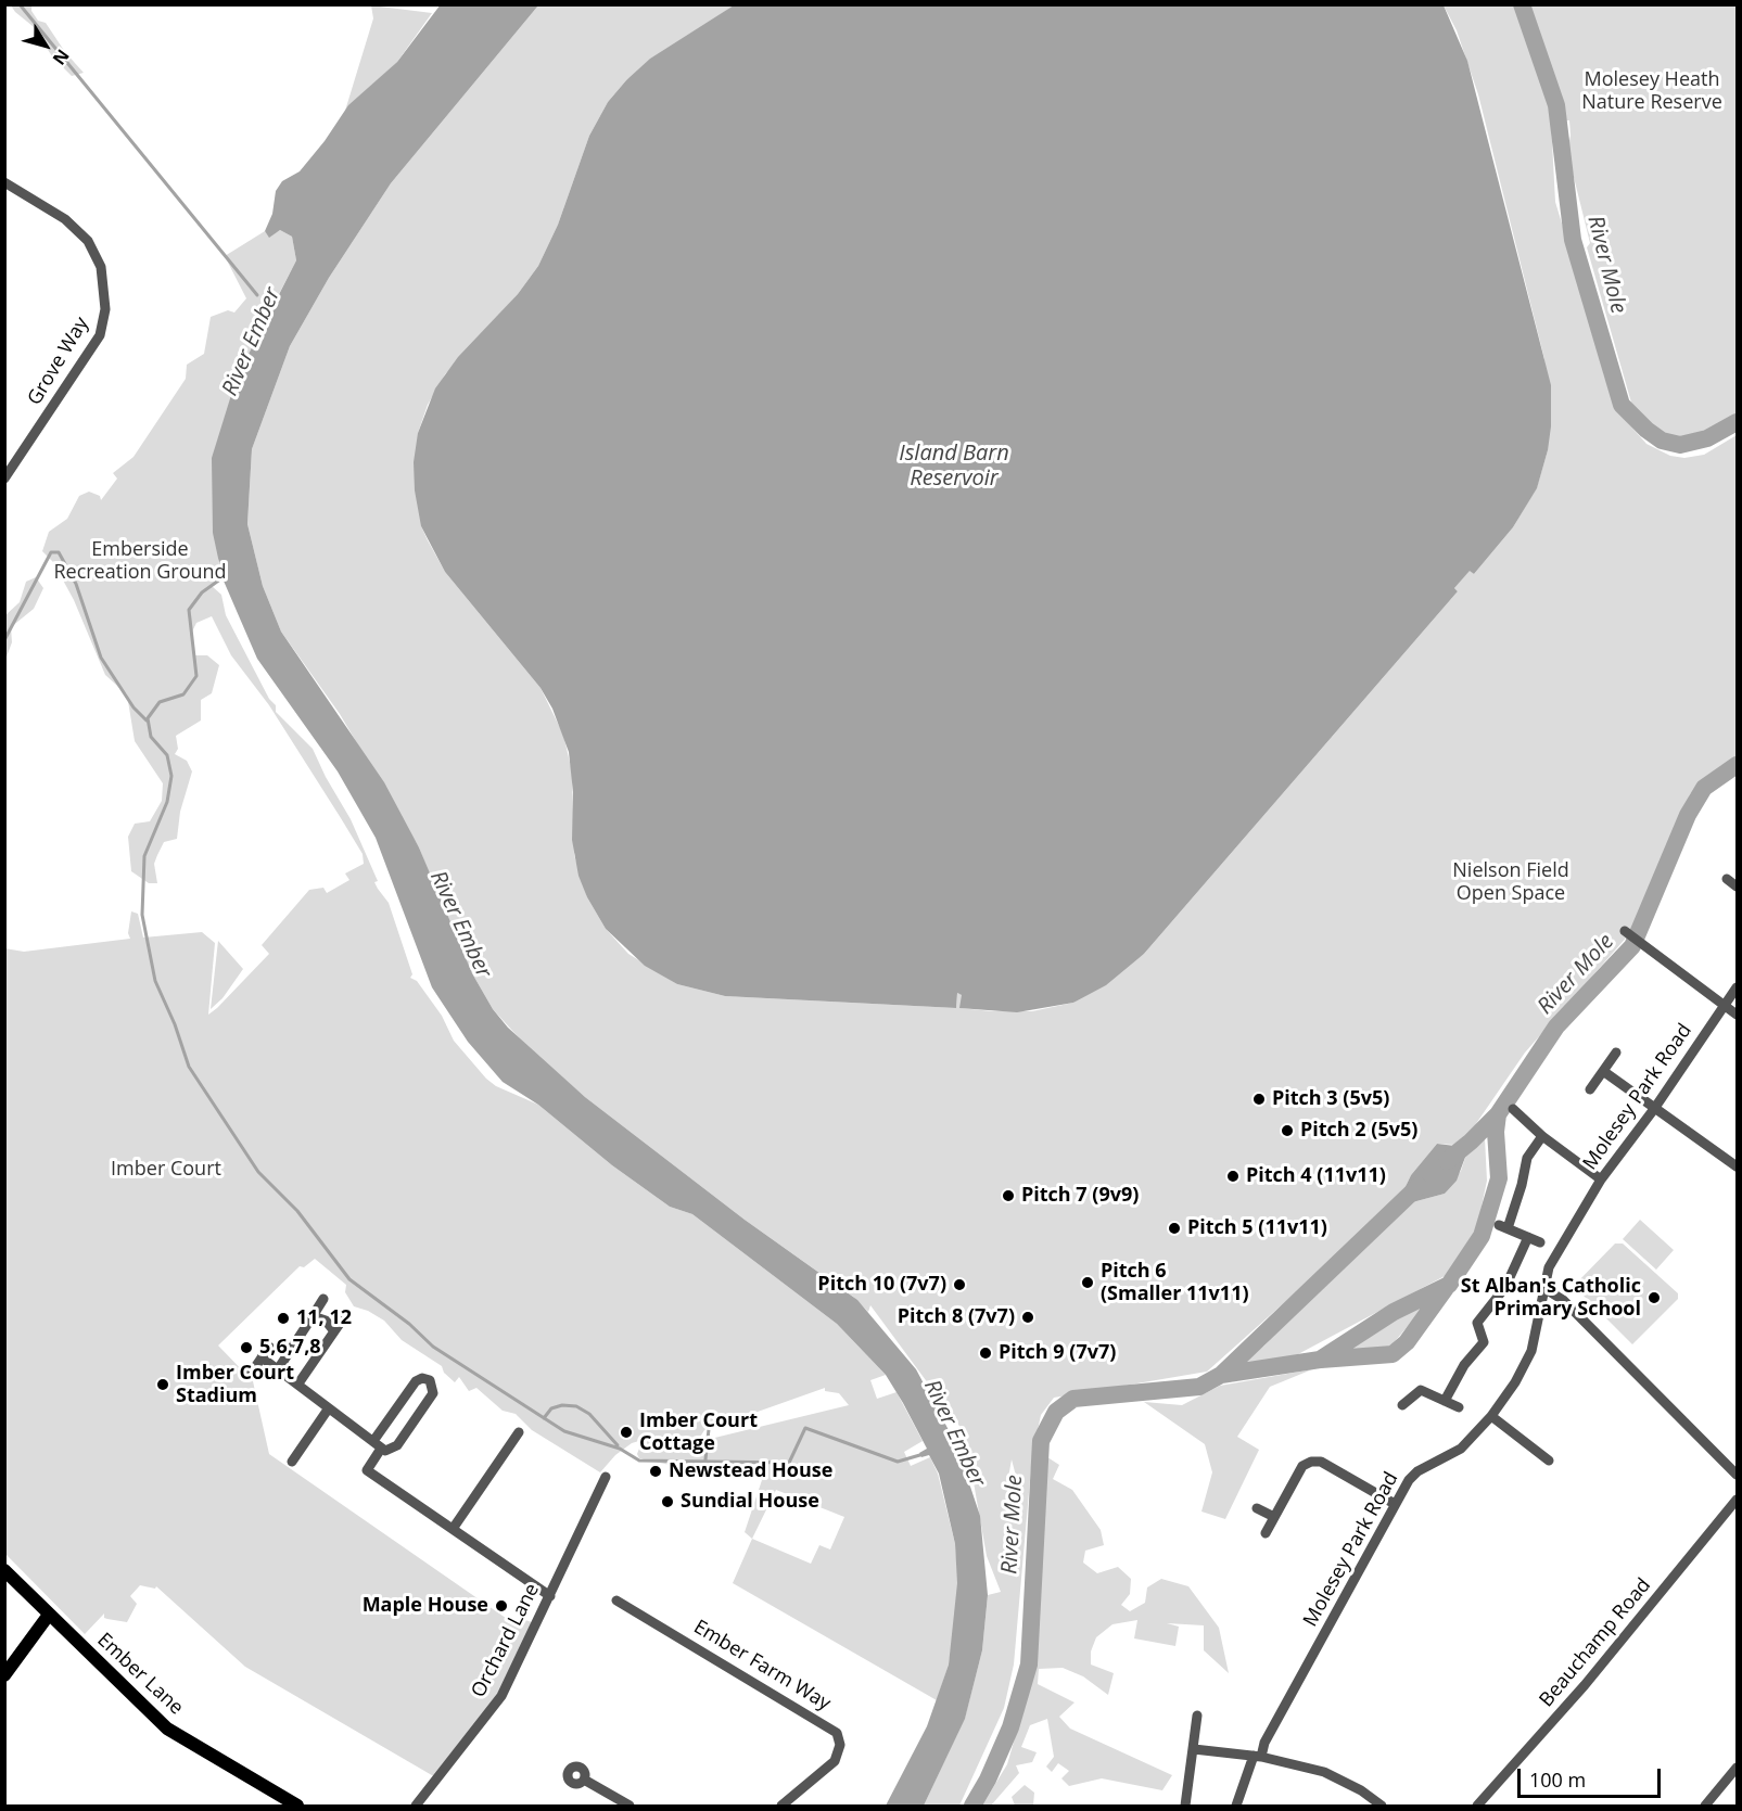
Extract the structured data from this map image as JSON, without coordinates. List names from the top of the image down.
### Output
{
  "streets": {
    "main road": ["Ember Lane"],
    "street": [
      "Grove Way",
      "Molesey Park Road",
      "Orchard Lane",
      "Beauchamp Road",
      "Ember Farm Way"
    ]
  },
  "water": ["River Mole", "River Ember", "Island Barn Reservoir"],
  "parks": [
    "Molesey Heath Nature Reserve",
    "Emberside Recreation Ground",
    "Nielson Field Open Space",
    "Imber Court"
  ],
  "places": [
    "Pitch 3 (5v5)",
    "Pitch 2 (5v5)",
    "Pitch 4 (11v11)",
    "Pitch 7 (9v9)",
    "Pitch 5 (11v11)",
    "Pitch 6 (Smaller 11v11)",
    "Pitch 10 (7v7)",
    "St Alban's Catholic Primary School",
    "Pitch 8 (7v7)",
    "11, 12",
    "5,6,7,8",
    "Pitch 9 (7v7)",
    "Imber Court Stadium",
    "Imber Court Cottage",
    "Newstead House",
    "Sundial House",
    "Maple House"
  ],
  "scale_bar": "100 m",
  "north": "bottom right"
}
